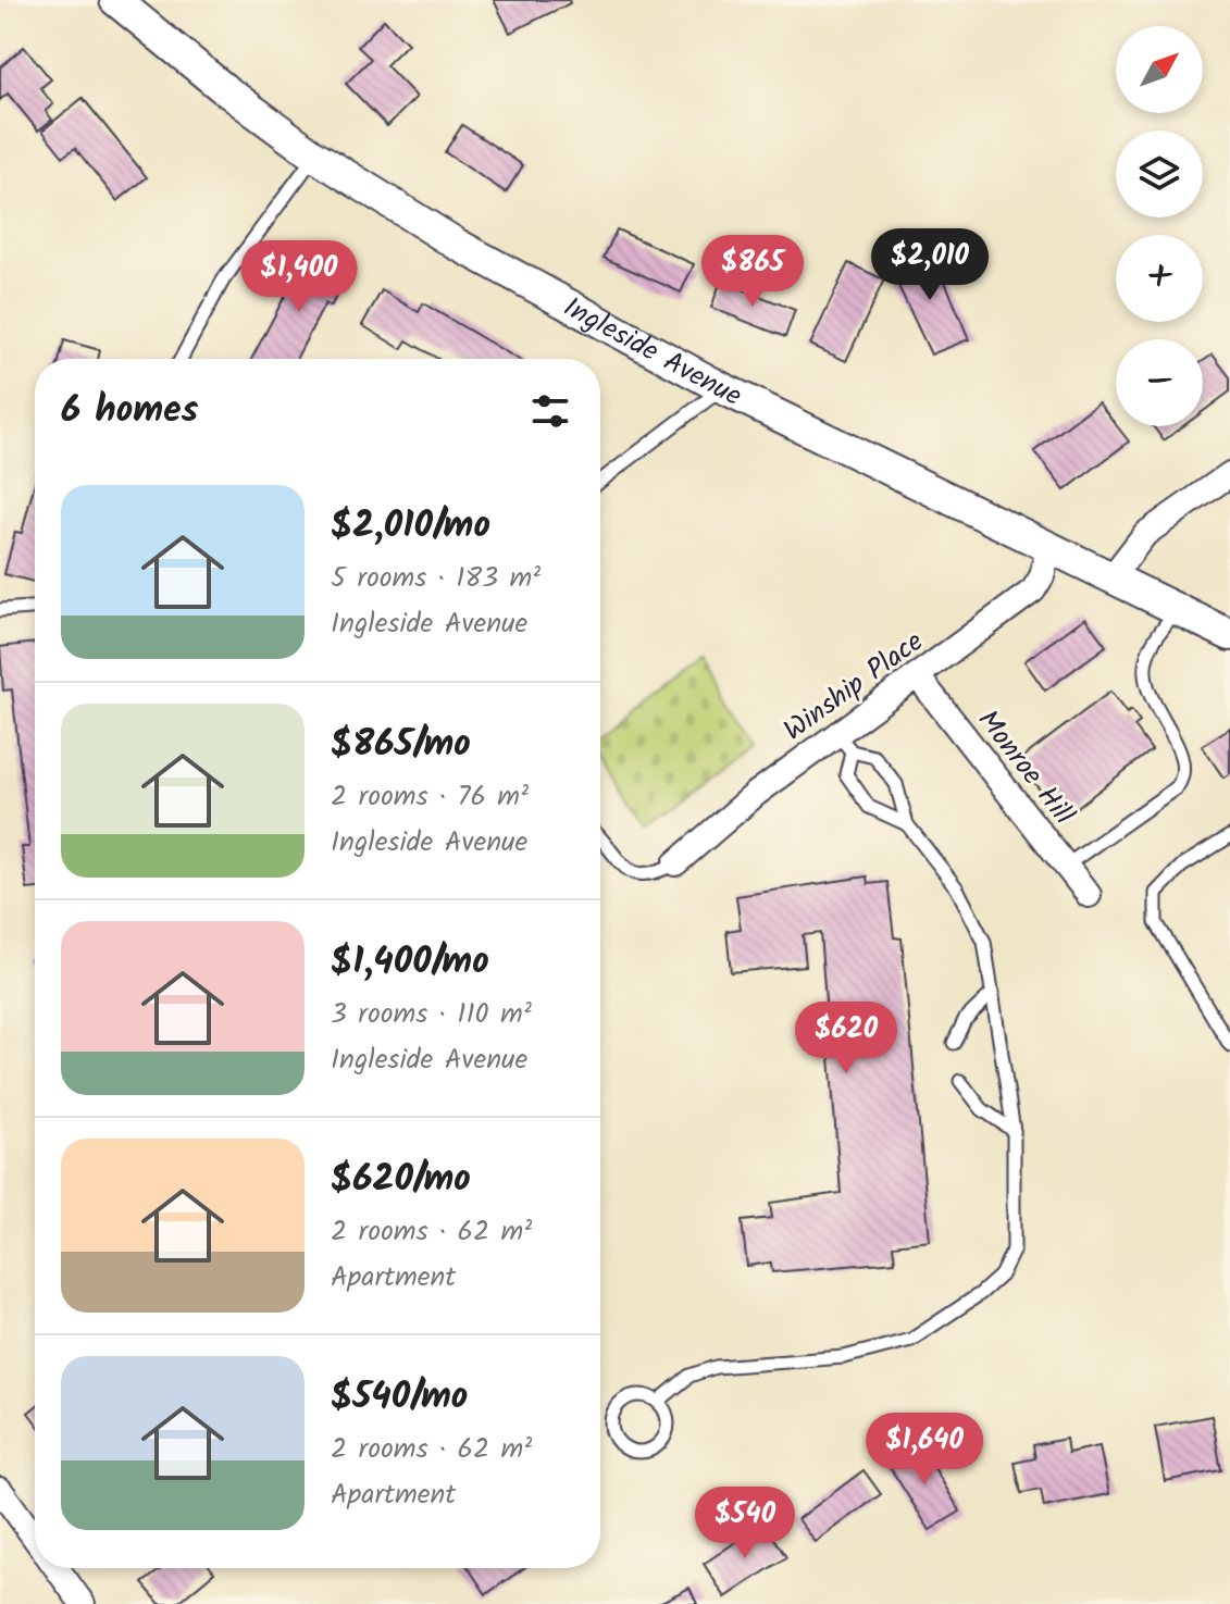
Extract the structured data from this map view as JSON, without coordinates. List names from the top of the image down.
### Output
{
  "streets": {
    "street": ["Ingleside Avenue", "Winship Place", "Monroe Hill"]
  },
  "crossings": [
    ["Ingleside Avenue", "Winship Place"],
    ["Winship Place", "Monroe Hill"]
  ],
  "north": "top right",
  "page": {
    "map_buttons": ["+", "−"],
    "price": [
      "$2,010",
      "$865",
      "$1,400",
      "$620",
      "$1,640",
      "$540"
    ],
    "heading": "6 homes",
    "list": [
      {
        "name": "$2,010/mo",
        "note": "5 rooms · 183 m² · Ingleside Avenue"
      },
      {
        "name": "$865/mo",
        "note": "2 rooms · 76 m² · Ingleside Avenue"
      },
      {
        "name": "$1,400/mo",
        "note": "3 rooms · 110 m² · Ingleside Avenue"
      },
      {
        "name": "$620/mo",
        "note": "2 rooms · 62 m² · Apartment"
      },
      {
        "name": "$540/mo",
        "note": "2 rooms · 62 m² · Apartment"
      }
    ]
  }
}
